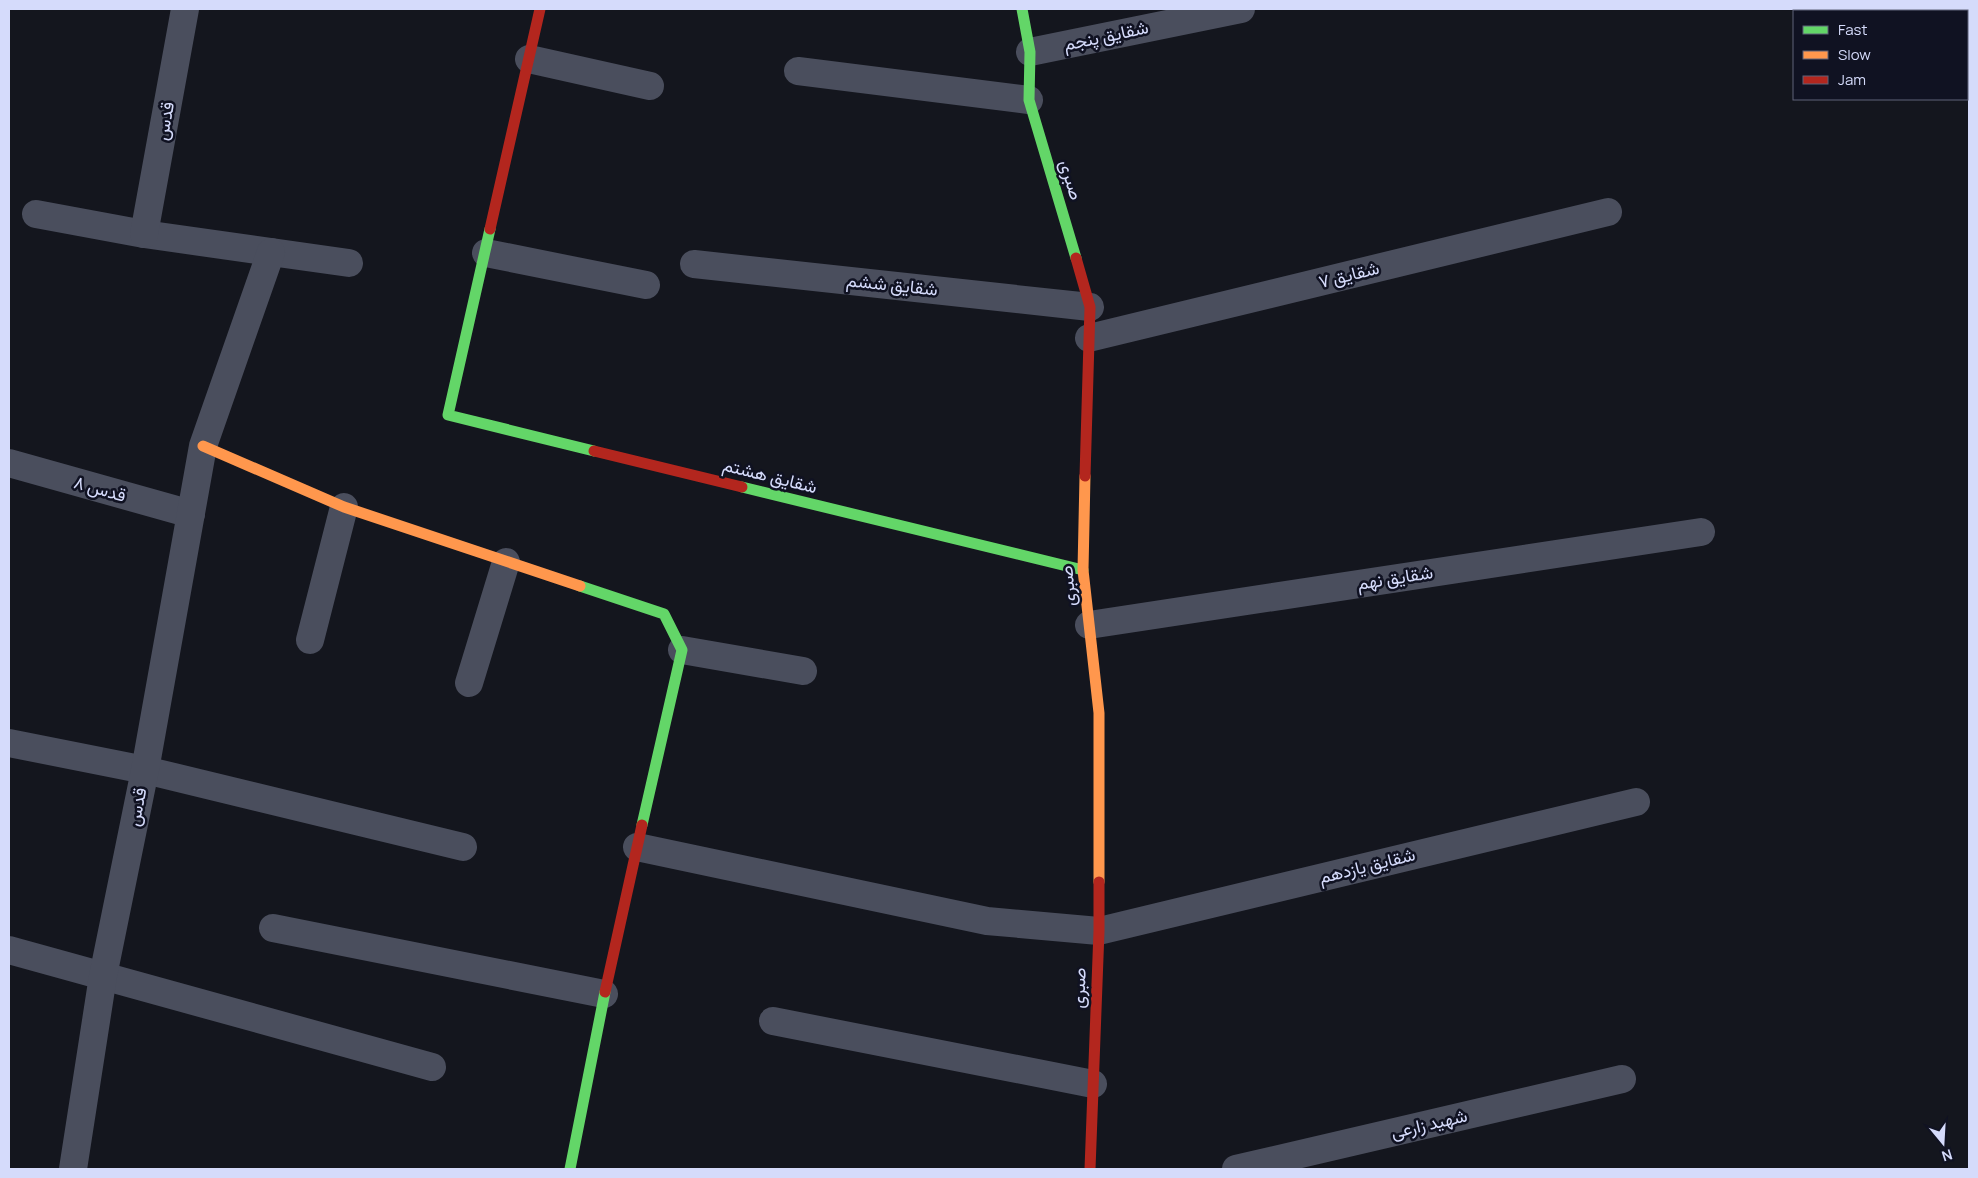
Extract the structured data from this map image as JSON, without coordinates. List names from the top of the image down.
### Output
{
  "streets": {
    "street": [
      "شقایق پنجم",
      "قدس",
      "صبری",
      "شقایق ۷",
      "شقایق ششم",
      "شقایق هشتم",
      "قدس ۸",
      "شقایق نهم",
      "شقایق یازدهم",
      "شهید زارعی"
    ]
  },
  "crossings": [
    ["شقایق پنجم", "صبری"],
    ["قدس", "قدس ۸"],
    ["صبری", "شقایق ۷"],
    ["صبری", "شقایق ششم"],
    ["صبری", "شقایق هشتم"],
    ["صبری", "شقایق نهم"],
    ["صبری", "شقایق یازدهم"]
  ],
  "legend": ["Fast", "Slow", "Jam"],
  "north": "bottom"
}
